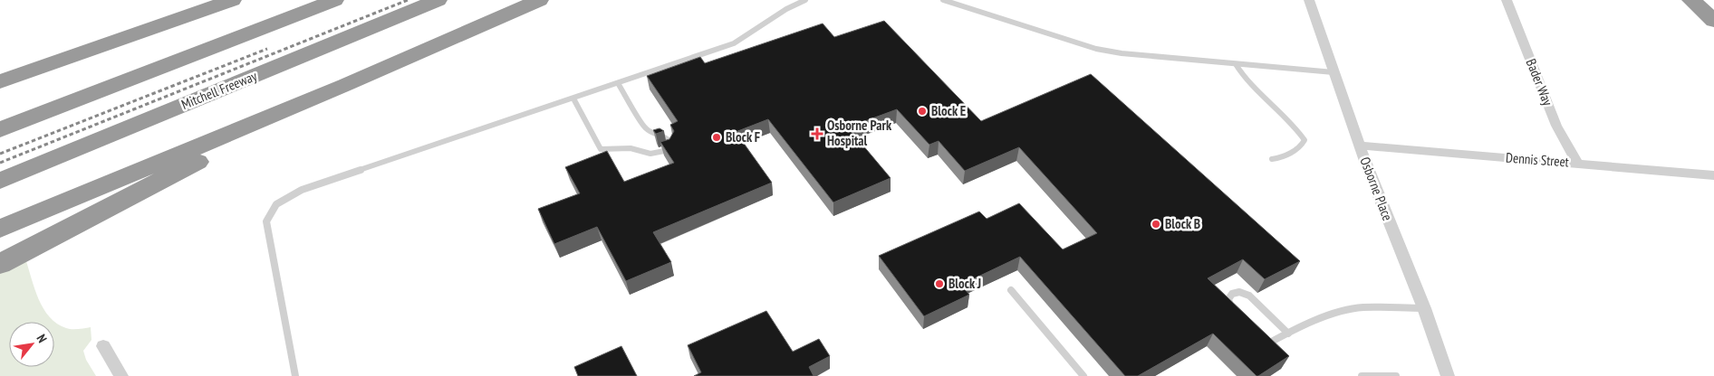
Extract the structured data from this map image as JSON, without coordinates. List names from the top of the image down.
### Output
{
  "streets": {
    "highway": ["Mitchell Freeway"],
    "street": ["Bader Way", "Dennis Street", "Osborne Place"]
  },
  "crossings": [
    ["Bader Way", "Dennis Street"],
    ["Dennis Street", "Osborne Place"]
  ],
  "places": {
    "other": [
      "Block E",
      "Block F",
      "Block B",
      "Block J"
    ],
    "health": ["Osborne Park Hospital"]
  },
  "north": "top right"
}
